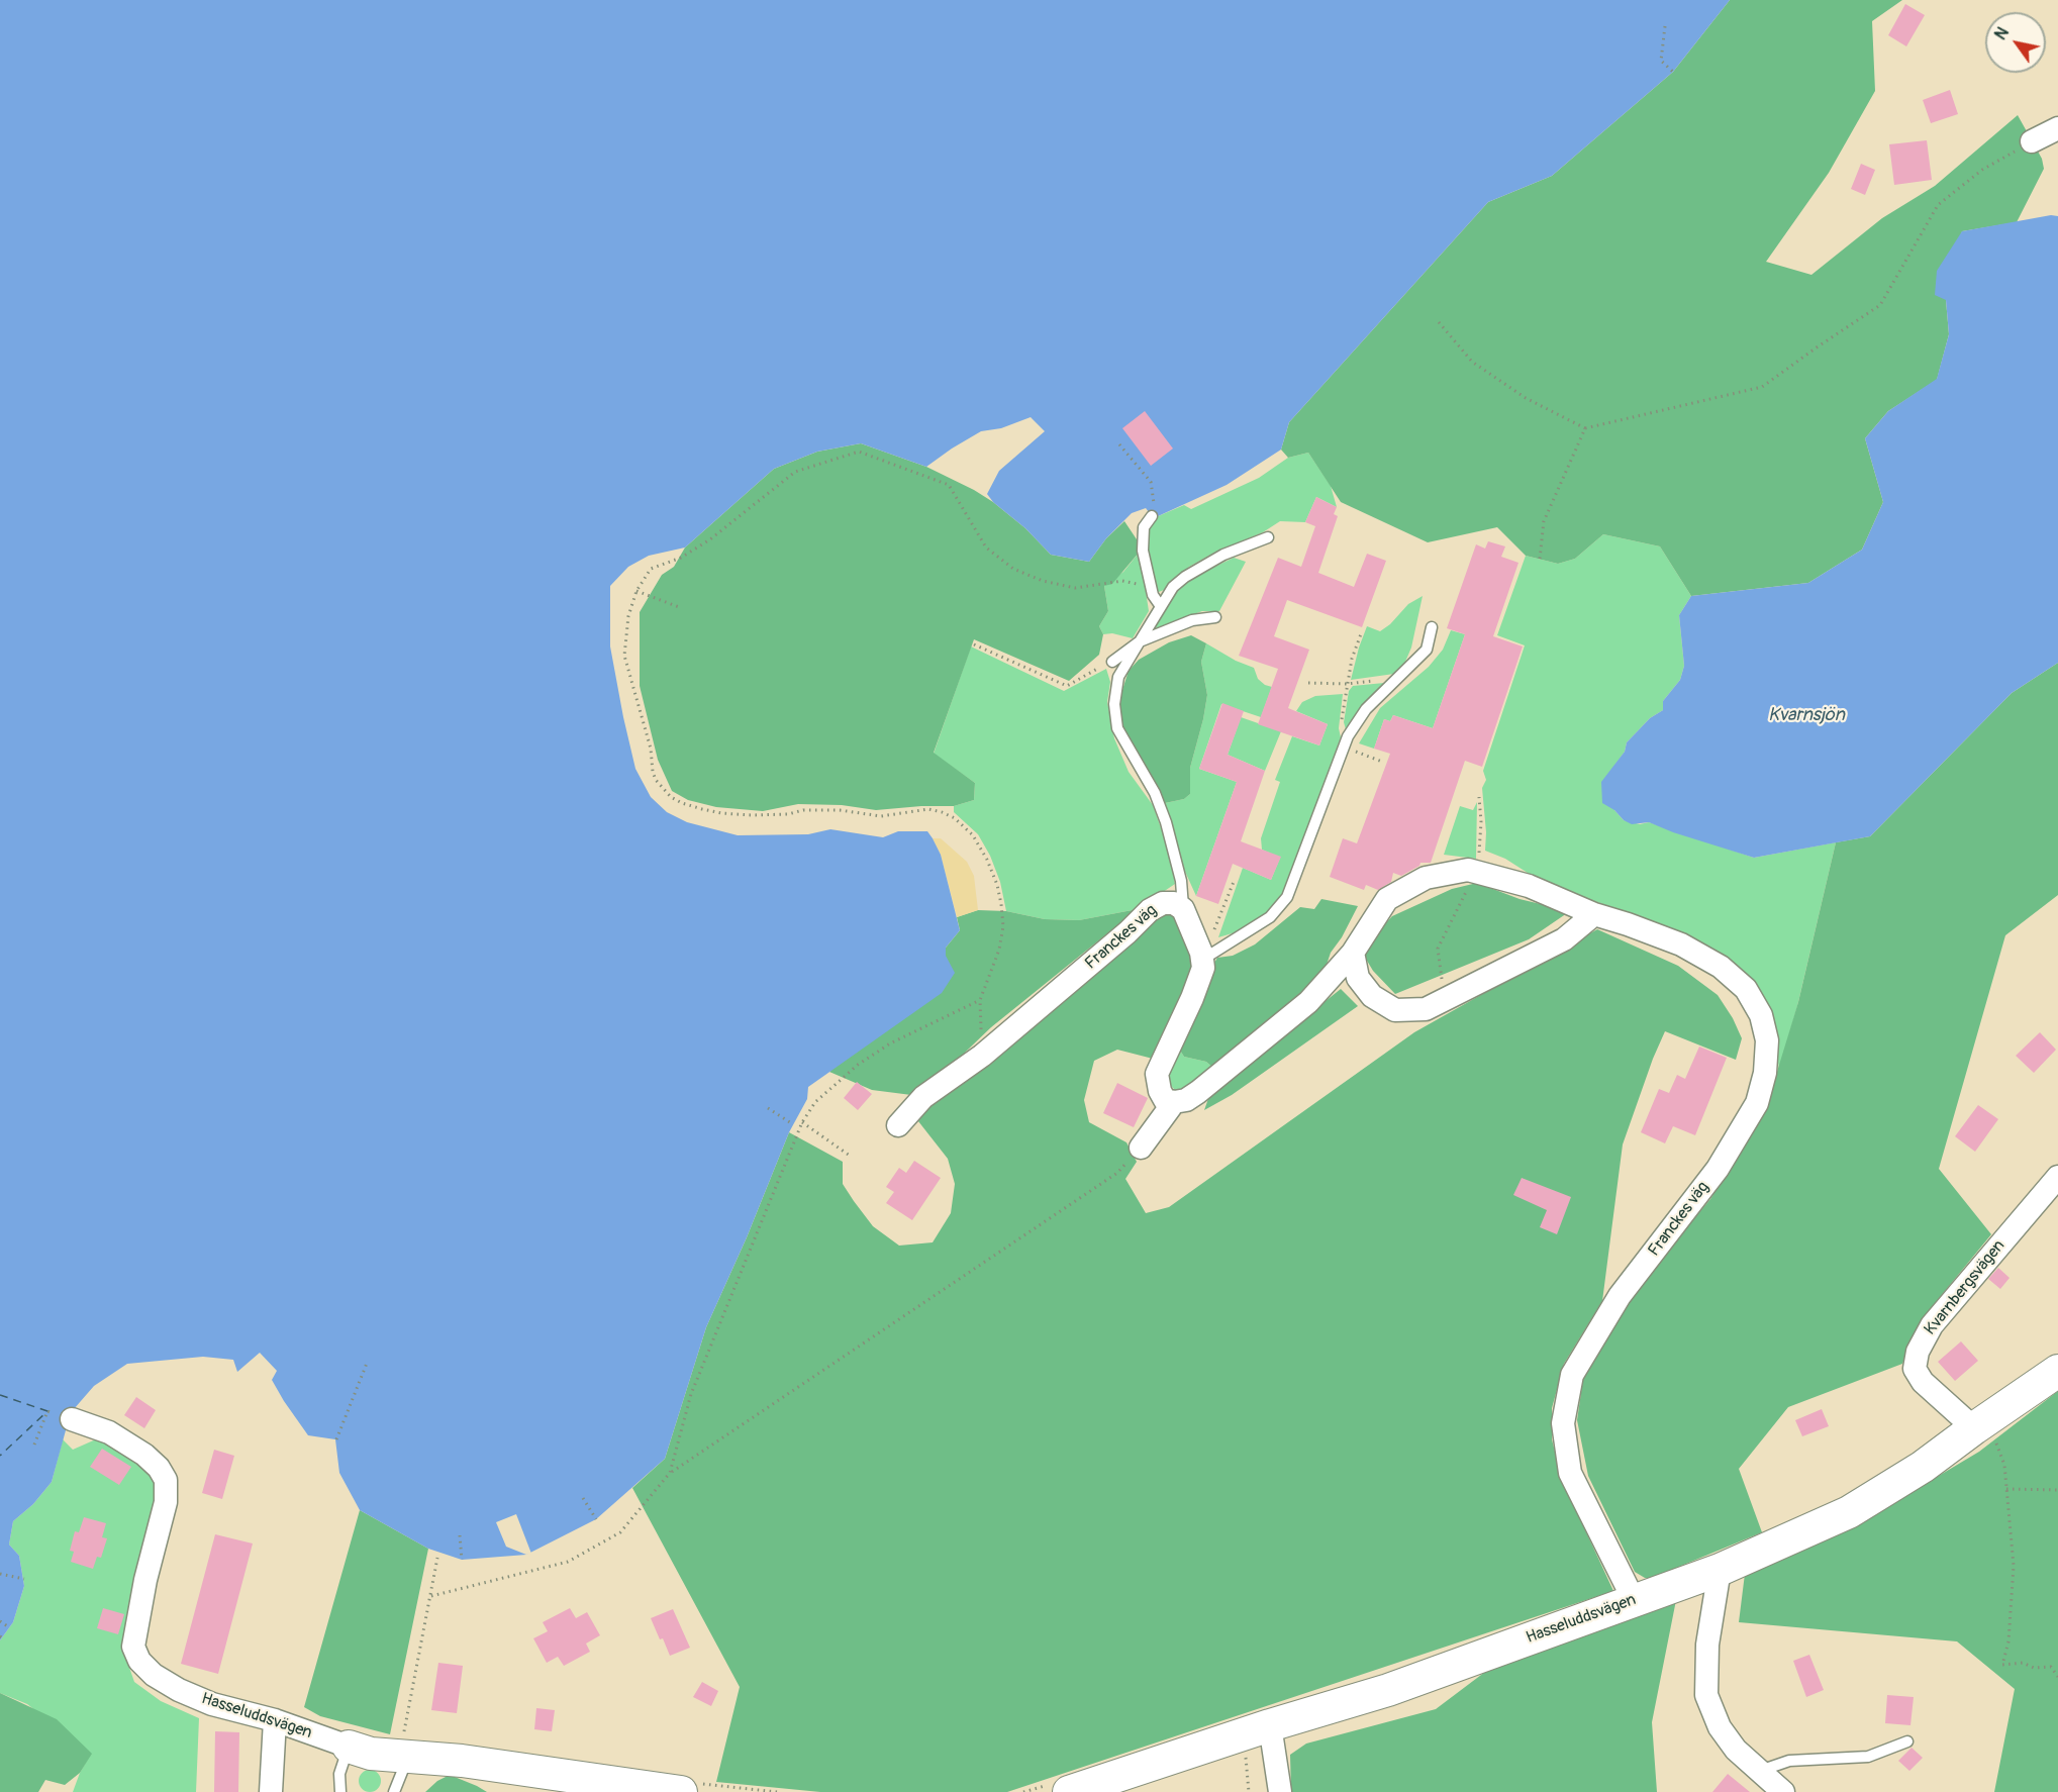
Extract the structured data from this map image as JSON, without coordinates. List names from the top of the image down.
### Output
{
  "streets": {
    "street": ["Franckes väg", "Kvarnbergsvägen", "Hasseluddsvägen"]
  },
  "crossings": [
    ["Franckes väg", "Hasseluddsvägen"],
    ["Kvarnbergsvägen", "Hasseluddsvägen"]
  ],
  "water": ["Kvarnsjön"],
  "north": "top left"
}
